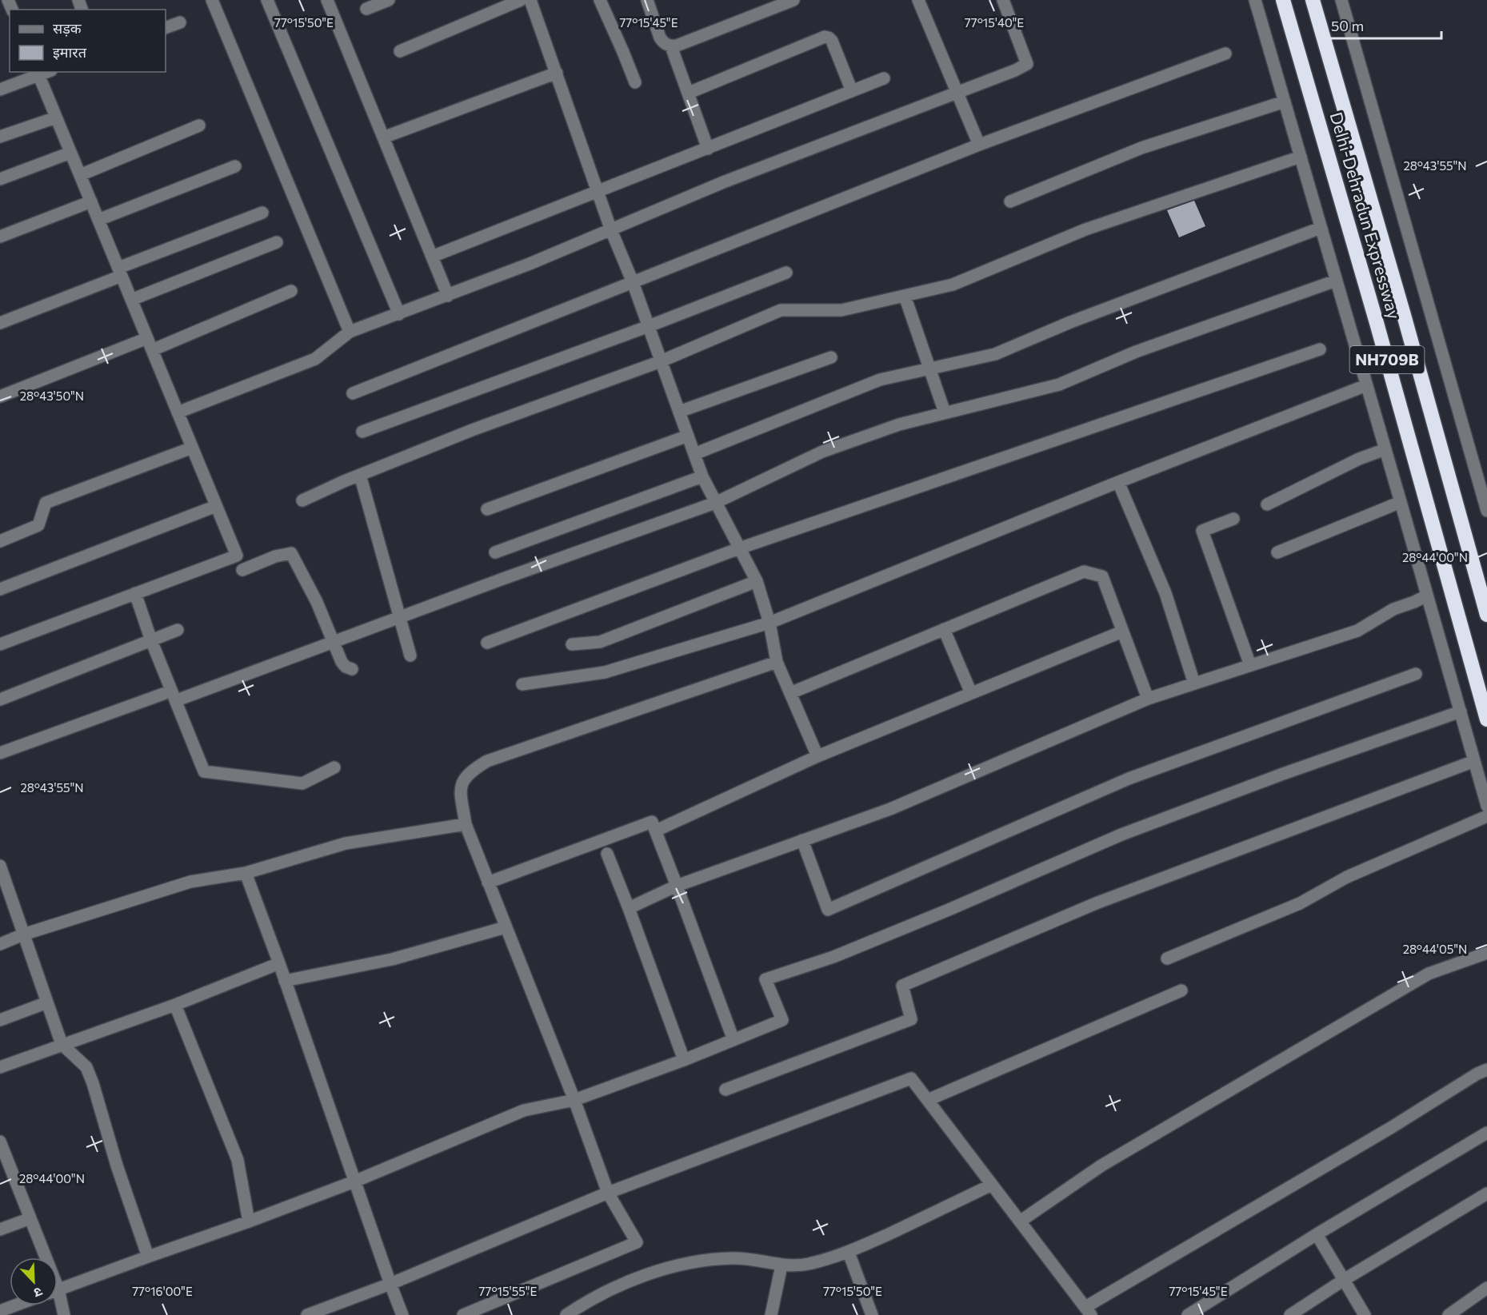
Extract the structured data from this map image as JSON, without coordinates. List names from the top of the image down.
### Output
{
  "streets": {
    "highway": ["Delhi-Dehradun Expressway", "NH709B"]
  },
  "legend": ["सड़क", "इमारत"],
  "scale_bar": "50 m",
  "north": "bottom right",
  "coordinates": [
    "77°15'50\"E",
    "77°15'45\"E",
    "77°15'40\"E",
    "28°43'55\"N",
    "28°43'50\"N",
    "28°44'00\"N",
    "28°44'05\"N",
    "77°16'00\"E",
    "77°15'55\"E"
  ]
}
